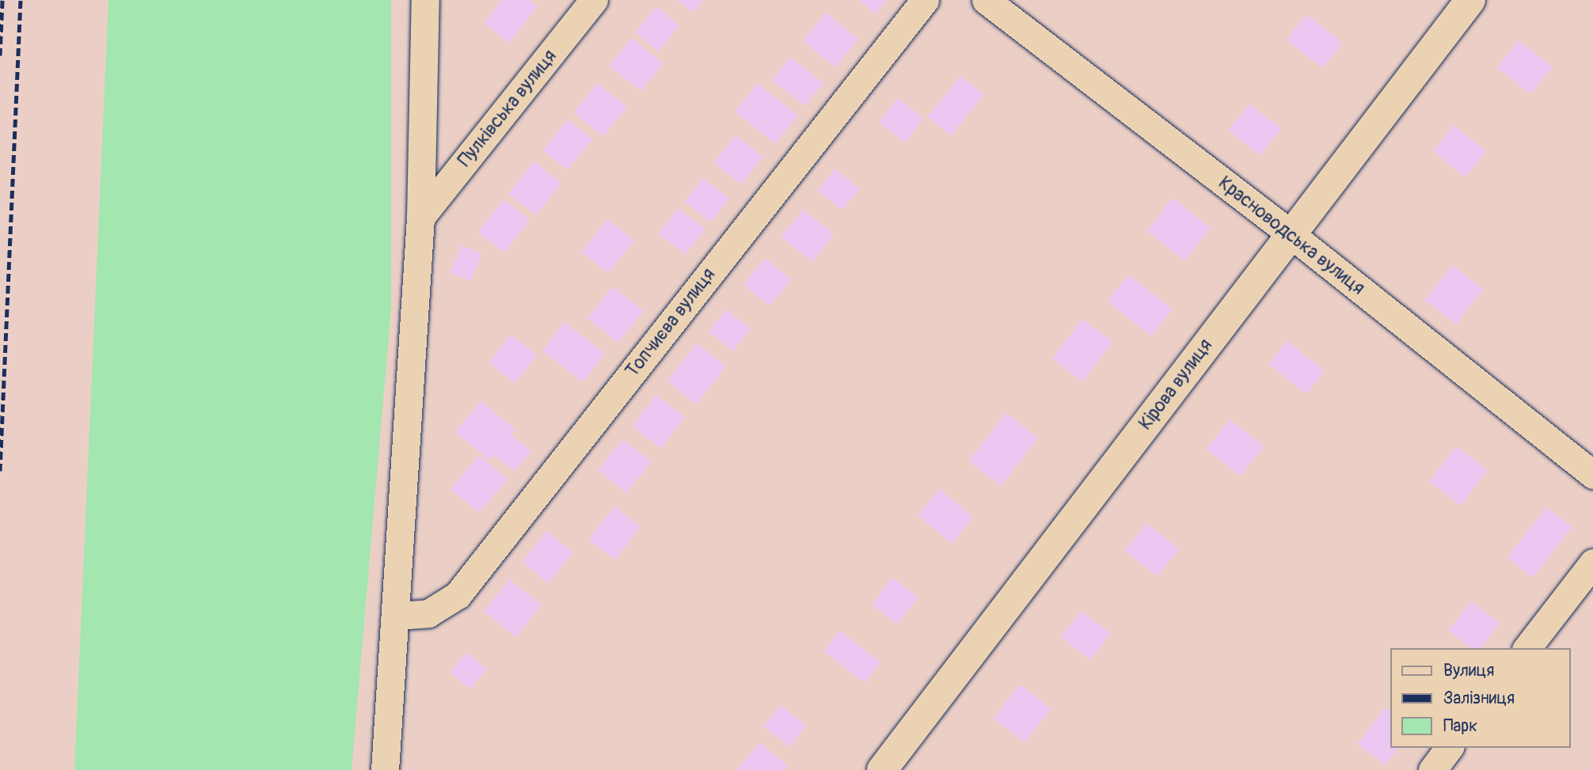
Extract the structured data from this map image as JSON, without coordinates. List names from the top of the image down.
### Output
{
  "streets": {
    "main road": ["Кірова вулиця"],
    "street": ["Пулківська вулиця", "Красноводська вулиця", "Топчиєва вулиця"]
  },
  "crossings": [
    ["Красноводська вулиця", "Кірова вулиця"]
  ],
  "legend": ["Вулиця", "Залізниця", "Парк"]
}
